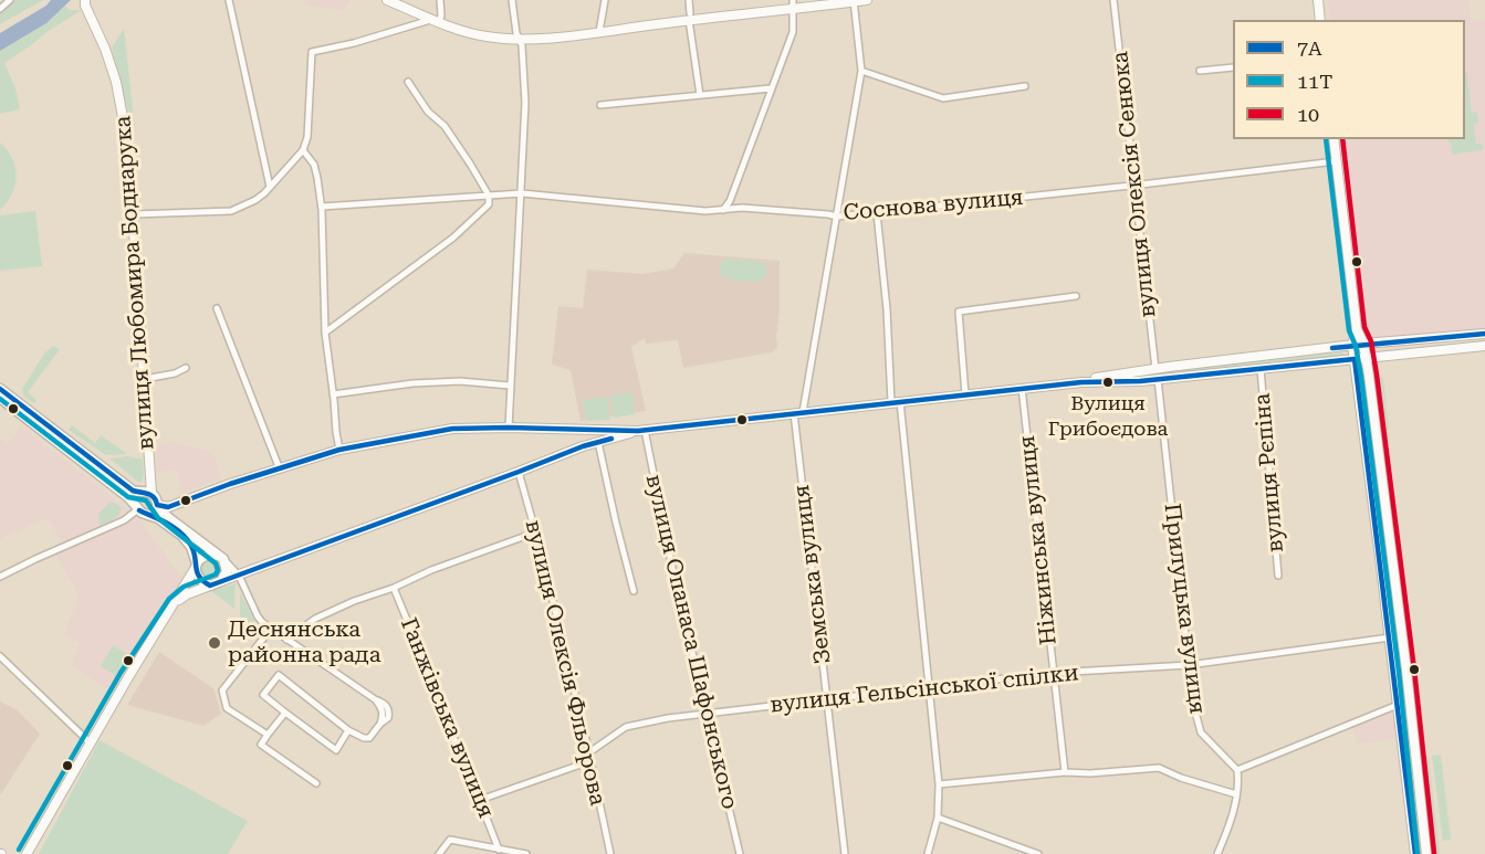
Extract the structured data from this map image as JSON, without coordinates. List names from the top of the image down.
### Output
{
  "streets": {
    "main road": ["вулиця Любомира Боднарука"],
    "street": [
      "вулиця Олексія Сенюка",
      "Соснова вулиця",
      "вулиця Рєпіна",
      "Ніжинська вулиця",
      "Земська вулиця",
      "Прилуцька вулиця",
      "вулиця Опанаса Шафонського",
      "вулиця Олексія Фльорова",
      "вулиця Гельсінської спілки",
      "Ганжівська вулиця"
    ]
  },
  "crossings": [
    ["вулиця Олексія Сенюка", "Соснова вулиця"],
    ["Соснова вулиця", "Земська вулиця"],
    ["Ніжинська вулиця", "вулиця Гельсінської спілки"],
    ["Земська вулиця", "вулиця Гельсінської спілки"],
    ["Прилуцька вулиця", "вулиця Гельсінської спілки"],
    ["вулиця Опанаса Шафонського", "вулиця Гельсінської спілки"],
    ["вулиця Олексія Фльорова", "вулиця Гельсінської спілки"],
    ["вулиця Гельсінської спілки", "Ганжівська вулиця"]
  ],
  "places": ["Вулиця Грибоєдова", "Деснянська районна рада"],
  "lines": ["transit line 11Т", "transit line 10", "transit line 7А"],
  "legend": ["7А", "11Т", "10"]
}
